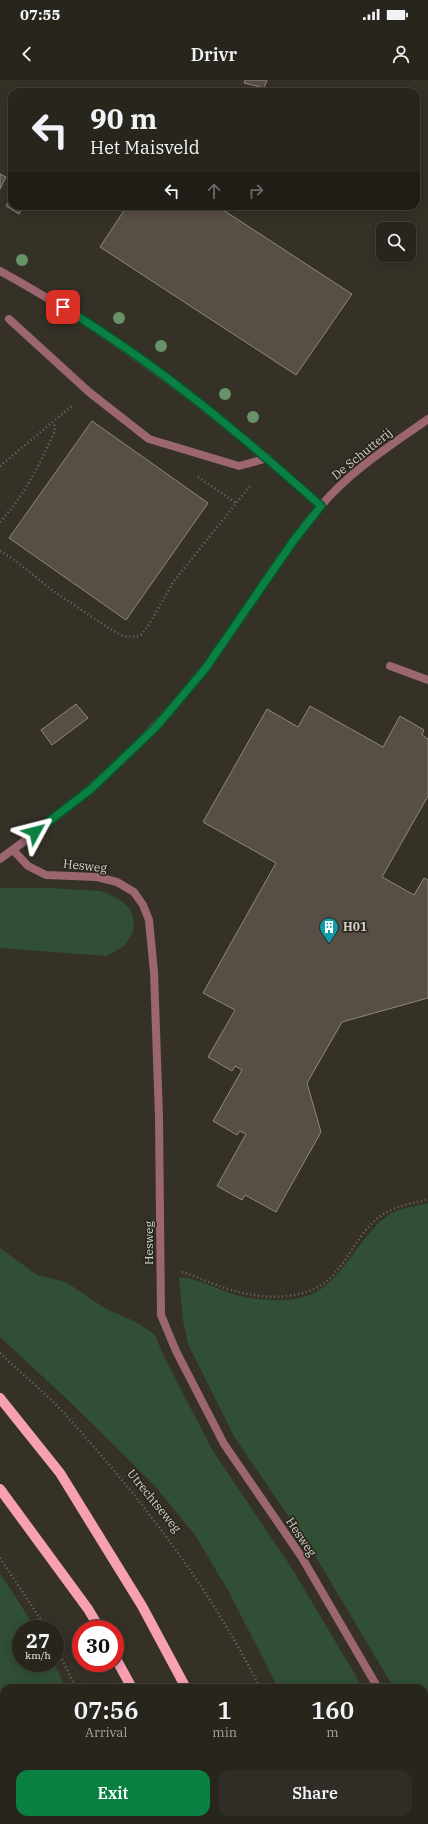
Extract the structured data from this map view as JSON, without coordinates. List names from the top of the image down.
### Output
{
  "streets": {
    "street": ["De Schutterij", "Hesweg"],
    "path": ["Utrechtseweg"]
  },
  "crossings": [
    ["De Schutterij", "Hesweg"]
  ],
  "places": {
    "building": ["H01"]
  },
  "page": {
    "status": "07:55",
    "header": "Drivr",
    "turn": ["90 m", "Het Maisveld"],
    "speed": "27 km/h",
    "limit": "30",
    "eta": [
      "07:56",
      "Arrival",
      "1",
      "min",
      "160",
      "m"
    ],
    "buttons": ["Exit", "Share"]
  }
}
